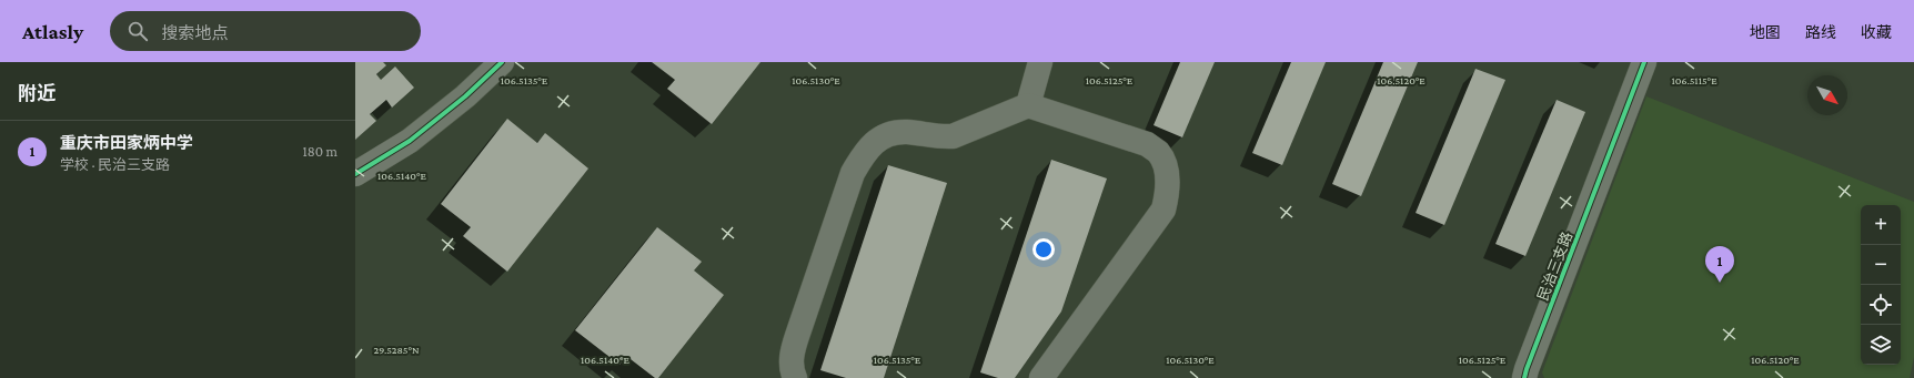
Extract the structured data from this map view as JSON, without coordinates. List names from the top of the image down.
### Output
{
  "streets": {
    "street": ["民治三支路"]
  },
  "north": "bottom right",
  "page": {
    "header": "Atlasly",
    "search": "搜索地点",
    "nav": ["地图", "路线", "收藏"],
    "heading": "附近",
    "list": [
      {
        "mark": "1",
        "name": "重庆市田家炳中学",
        "note": "学校 · 民治三支路",
        "value": "180 m"
      }
    ],
    "map_buttons": ["+", "−"],
    "pins": "1"
  },
  "coordinates": [
    "106.5135°E",
    "106.5130°E",
    "106.5125°E",
    "106.5120°E",
    "106.5115°E",
    "106.5140°E",
    "29.5285°N"
  ]
}
